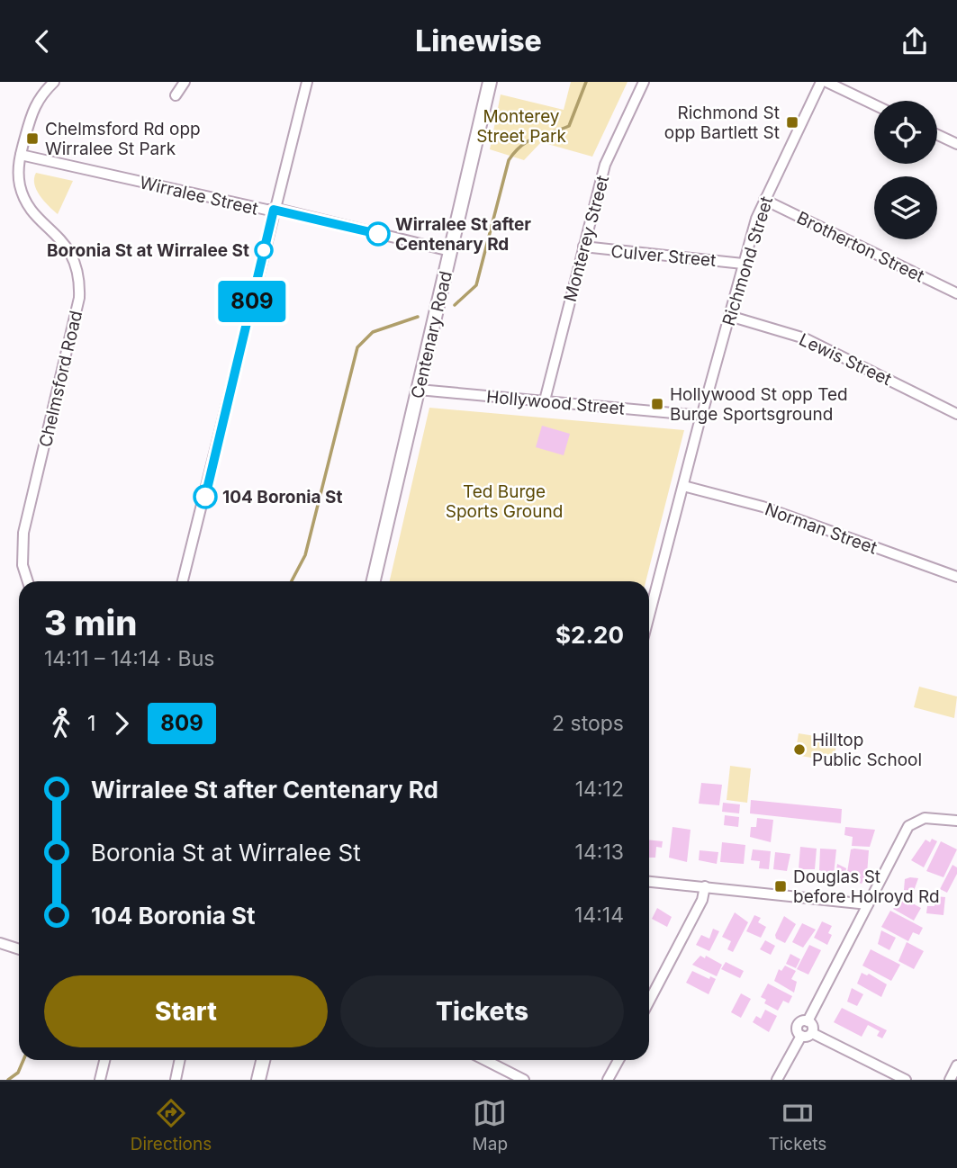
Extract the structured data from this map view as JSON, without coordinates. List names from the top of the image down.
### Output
{
  "streets": {
    "main road": ["Centenary Road"],
    "street": [
      "Wirralee Street",
      "Monterey Street",
      "Brotherton Street",
      "Culver Street",
      "Richmond Street",
      "Lewis Street",
      "Chelmsford Road",
      "Hollywood Street",
      "Norman Street"
    ]
  },
  "crossings": [
    ["Wirralee Street", "Centenary Road"],
    ["Wirralee Street", "Chelmsford Road"],
    ["Monterey Street", "Culver Street"],
    ["Monterey Street", "Hollywood Street"],
    ["Brotherton Street", "Richmond Street"],
    ["Culver Street", "Richmond Street"],
    ["Richmond Street", "Lewis Street"],
    ["Richmond Street", "Hollywood Street"],
    ["Centenary Road", "Hollywood Street"]
  ],
  "parks": ["Monterey Street Park", "Ted Burge Sports Ground"],
  "places": {
    "transit": [
      "Richmond St opp Bartlett St",
      "Chelmsford Rd opp Wirralee St Park",
      "Hollywood St opp Ted Burge Sportsground",
      "Douglas St before Holroyd Rd"
    ],
    "other": [
      "Wirralee St after Centenary Rd",
      "Boronia St at Wirralee St",
      "104 Boronia St",
      "Hilltop Public School"
    ]
  },
  "lines": ["bus line 809"],
  "page": {
    "header": "Linewise",
    "on_map": "809",
    "heading": ["3 min", "14:11 – 14:14 · Bus", "$2.20"],
    "legs": ["1", "809", "2 stops"],
    "list": [
      {
        "name": "Wirralee St after Centenary Rd",
        "value": "14:12"
      },
      {
        "name": "Boronia St at Wirralee St",
        "value": "14:13"
      },
      {
        "name": "104 Boronia St",
        "value": "14:14"
      }
    ],
    "buttons": ["Start", "Tickets"],
    "tabs": ["Directions", "Map", "Tickets"]
  }
}
